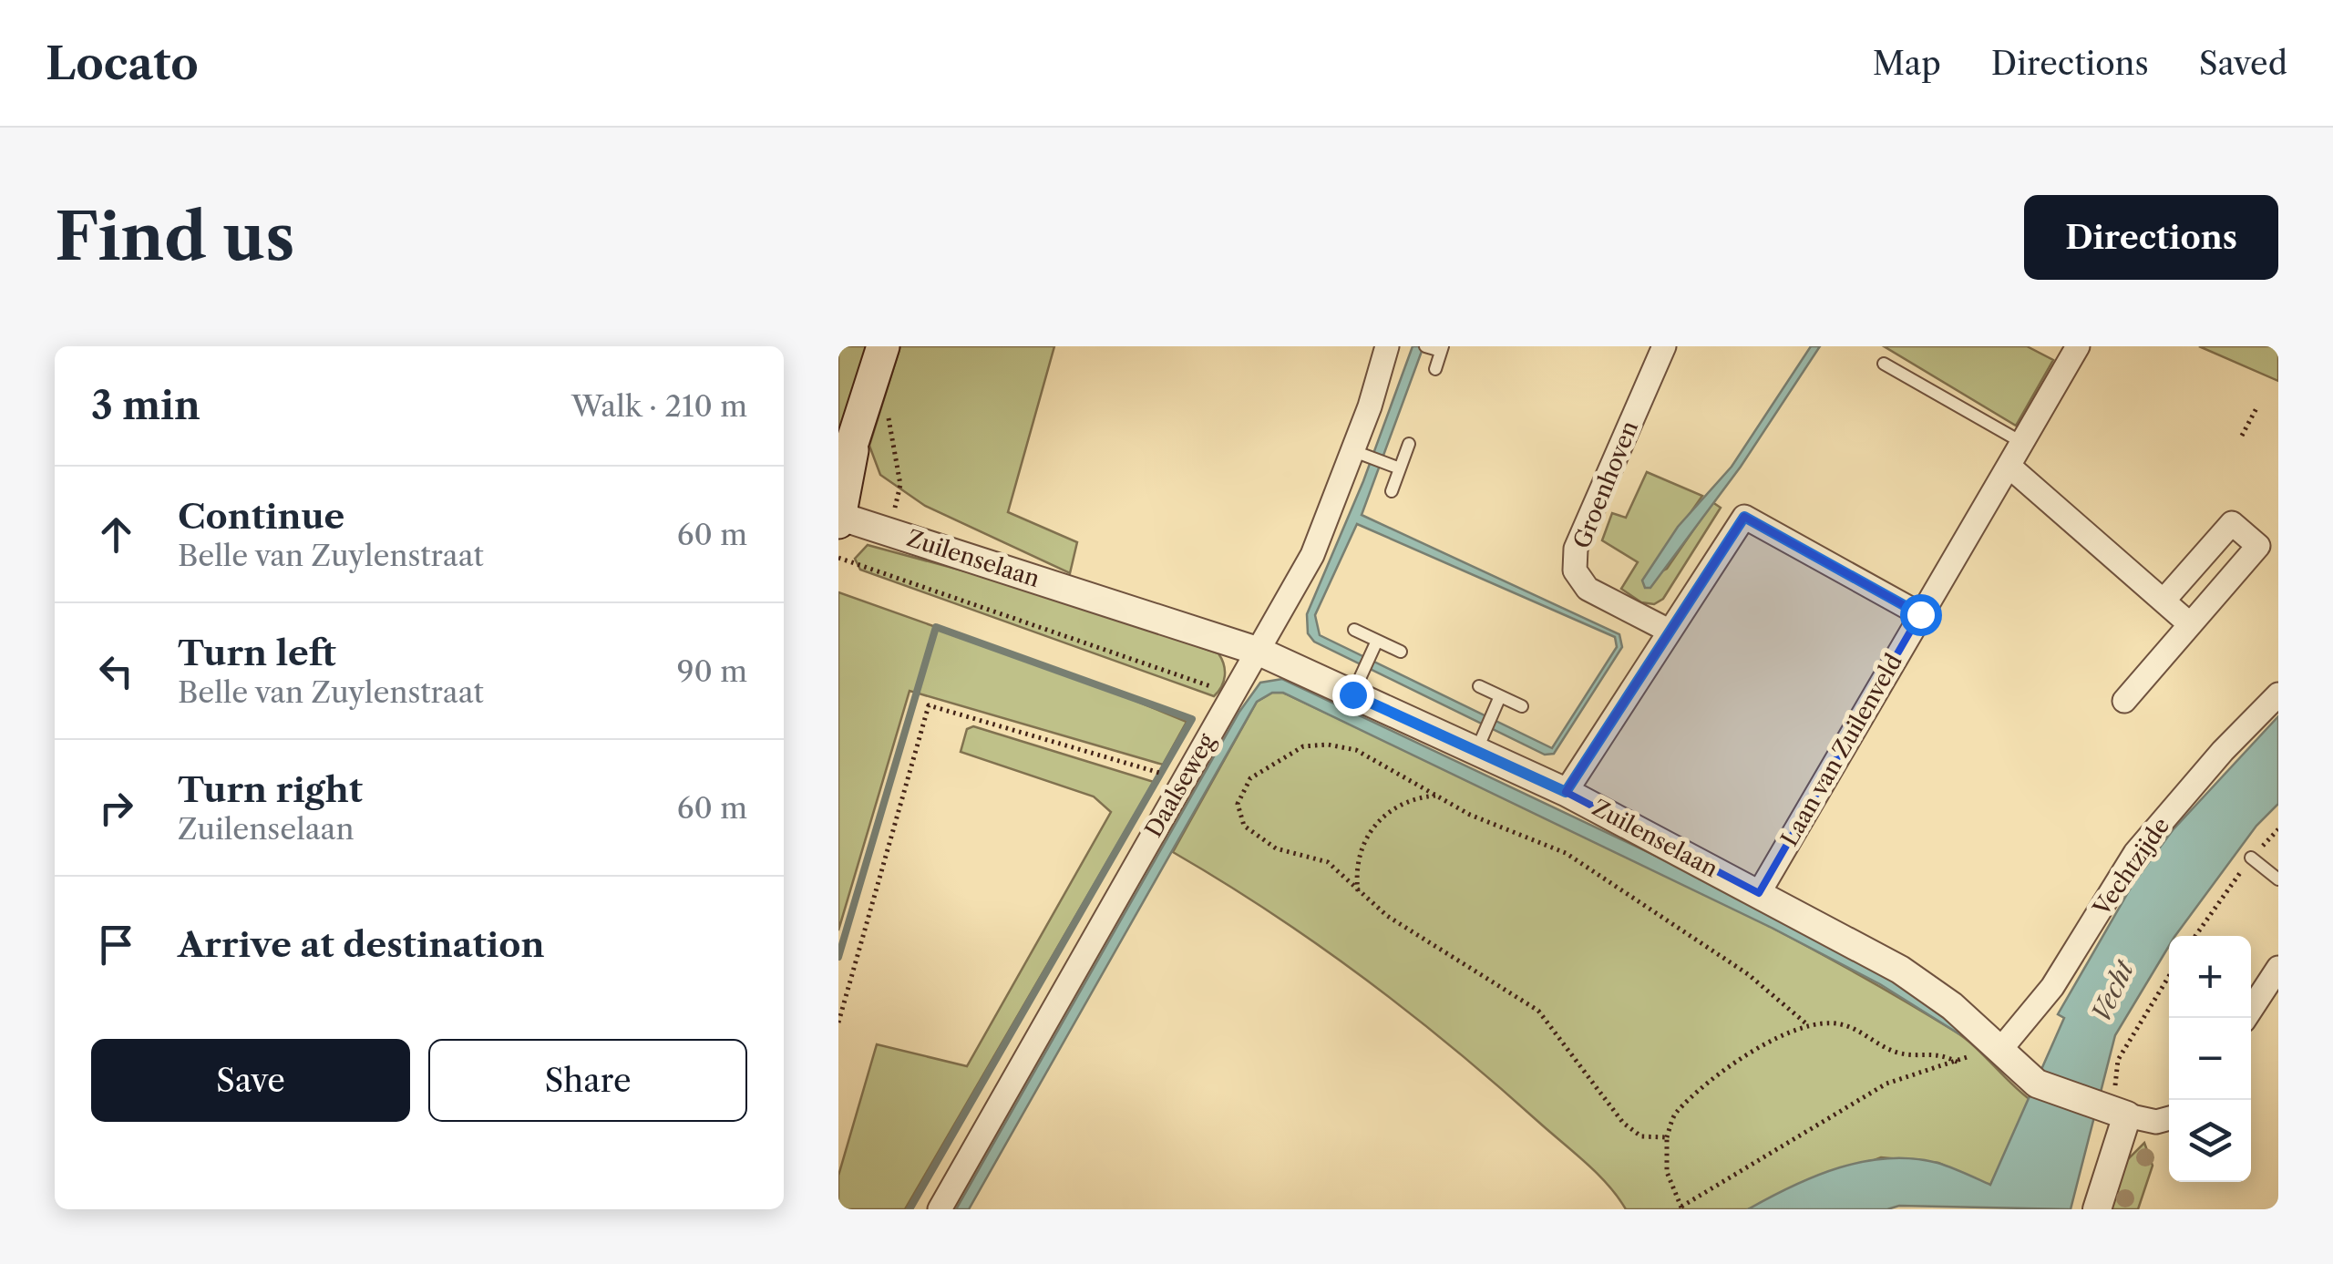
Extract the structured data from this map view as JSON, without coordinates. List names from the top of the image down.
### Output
{
  "streets": {
    "street": [
      "Groenhoven",
      "Zuilenselaan",
      "Laan van Zuilenveld",
      "Daalseweg",
      "Vechtzijde"
    ]
  },
  "crossings": [
    ["Zuilenselaan", "Laan van Zuilenveld"],
    ["Zuilenselaan", "Daalseweg"],
    ["Zuilenselaan", "Vechtzijde"]
  ],
  "water": ["Vecht"],
  "page": {
    "header": "Locato",
    "nav": ["Map", "Directions", "Saved"],
    "buttons": [
      "Directions",
      ["Save", "Share"]
    ],
    "title": "Find us",
    "heading": ["3 min", "Walk · 210 m"],
    "list": [
      ["Continue", "Belle van Zuylenstraat", "60 m"],
      ["Turn left", "Belle van Zuylenstraat", "90 m"],
      ["Turn right", "Zuilenselaan", "60 m"],
      "Arrive at destination"
    ],
    "map_buttons": ["+", "−"]
  }
}
